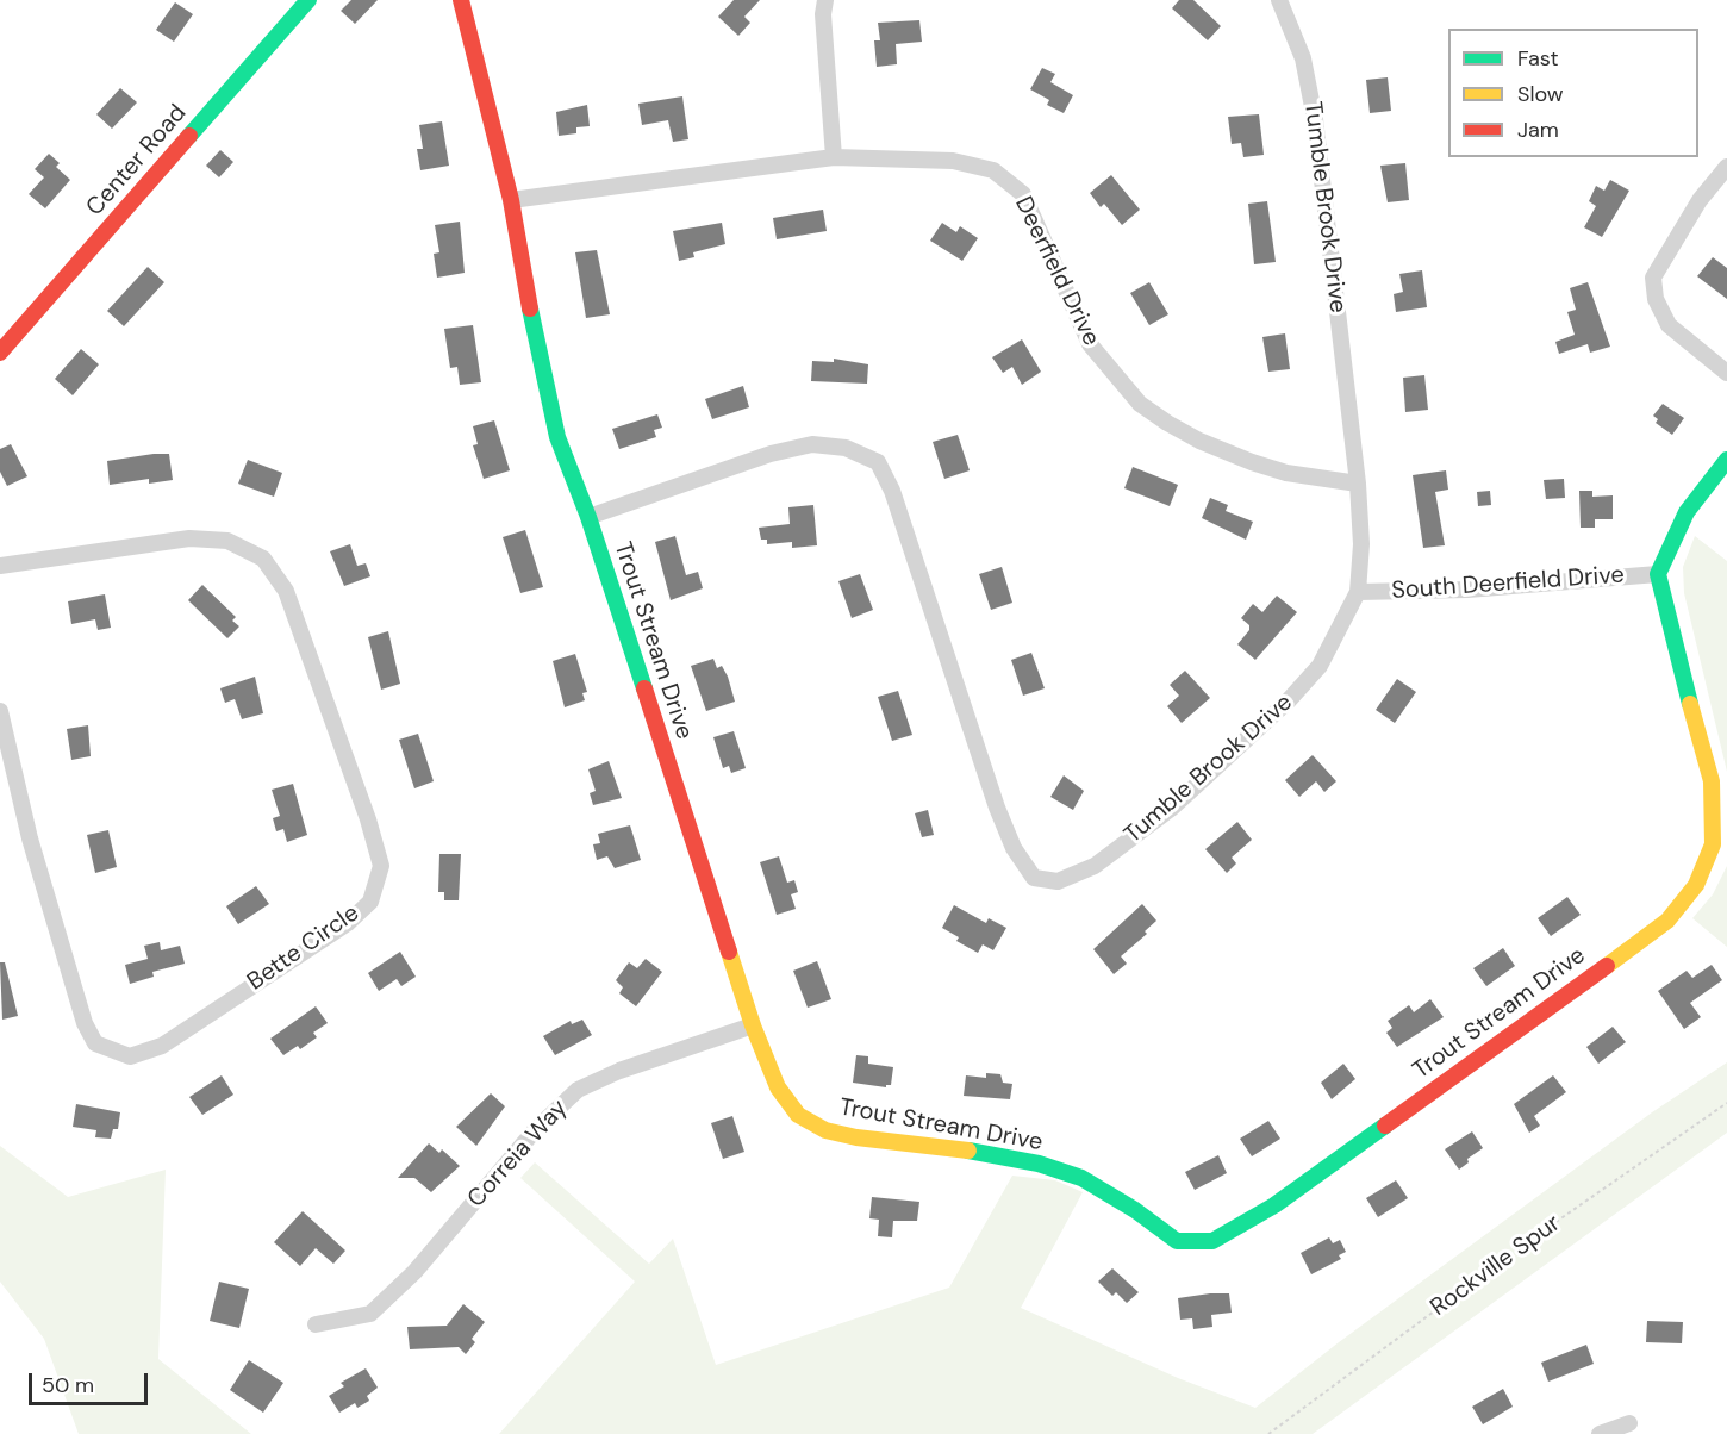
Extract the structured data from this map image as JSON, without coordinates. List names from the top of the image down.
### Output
{
  "streets": {
    "street": [
      "Center Road",
      "Tumble Brook Drive",
      "Deerfield Drive",
      "South Deerfield Drive",
      "Trout Stream Drive",
      "Bette Circle",
      "Correia Way"
    ],
    "path": ["Rockville Spur"]
  },
  "crossings": [
    ["Tumble Brook Drive", "Deerfield Drive"],
    ["Tumble Brook Drive", "South Deerfield Drive"],
    ["Tumble Brook Drive", "Trout Stream Drive"],
    ["Deerfield Drive", "Trout Stream Drive"],
    ["South Deerfield Drive", "Trout Stream Drive"],
    ["Trout Stream Drive", "Correia Way"]
  ],
  "legend": ["Fast", "Slow", "Jam"],
  "scale_bar": "50 m"
}
